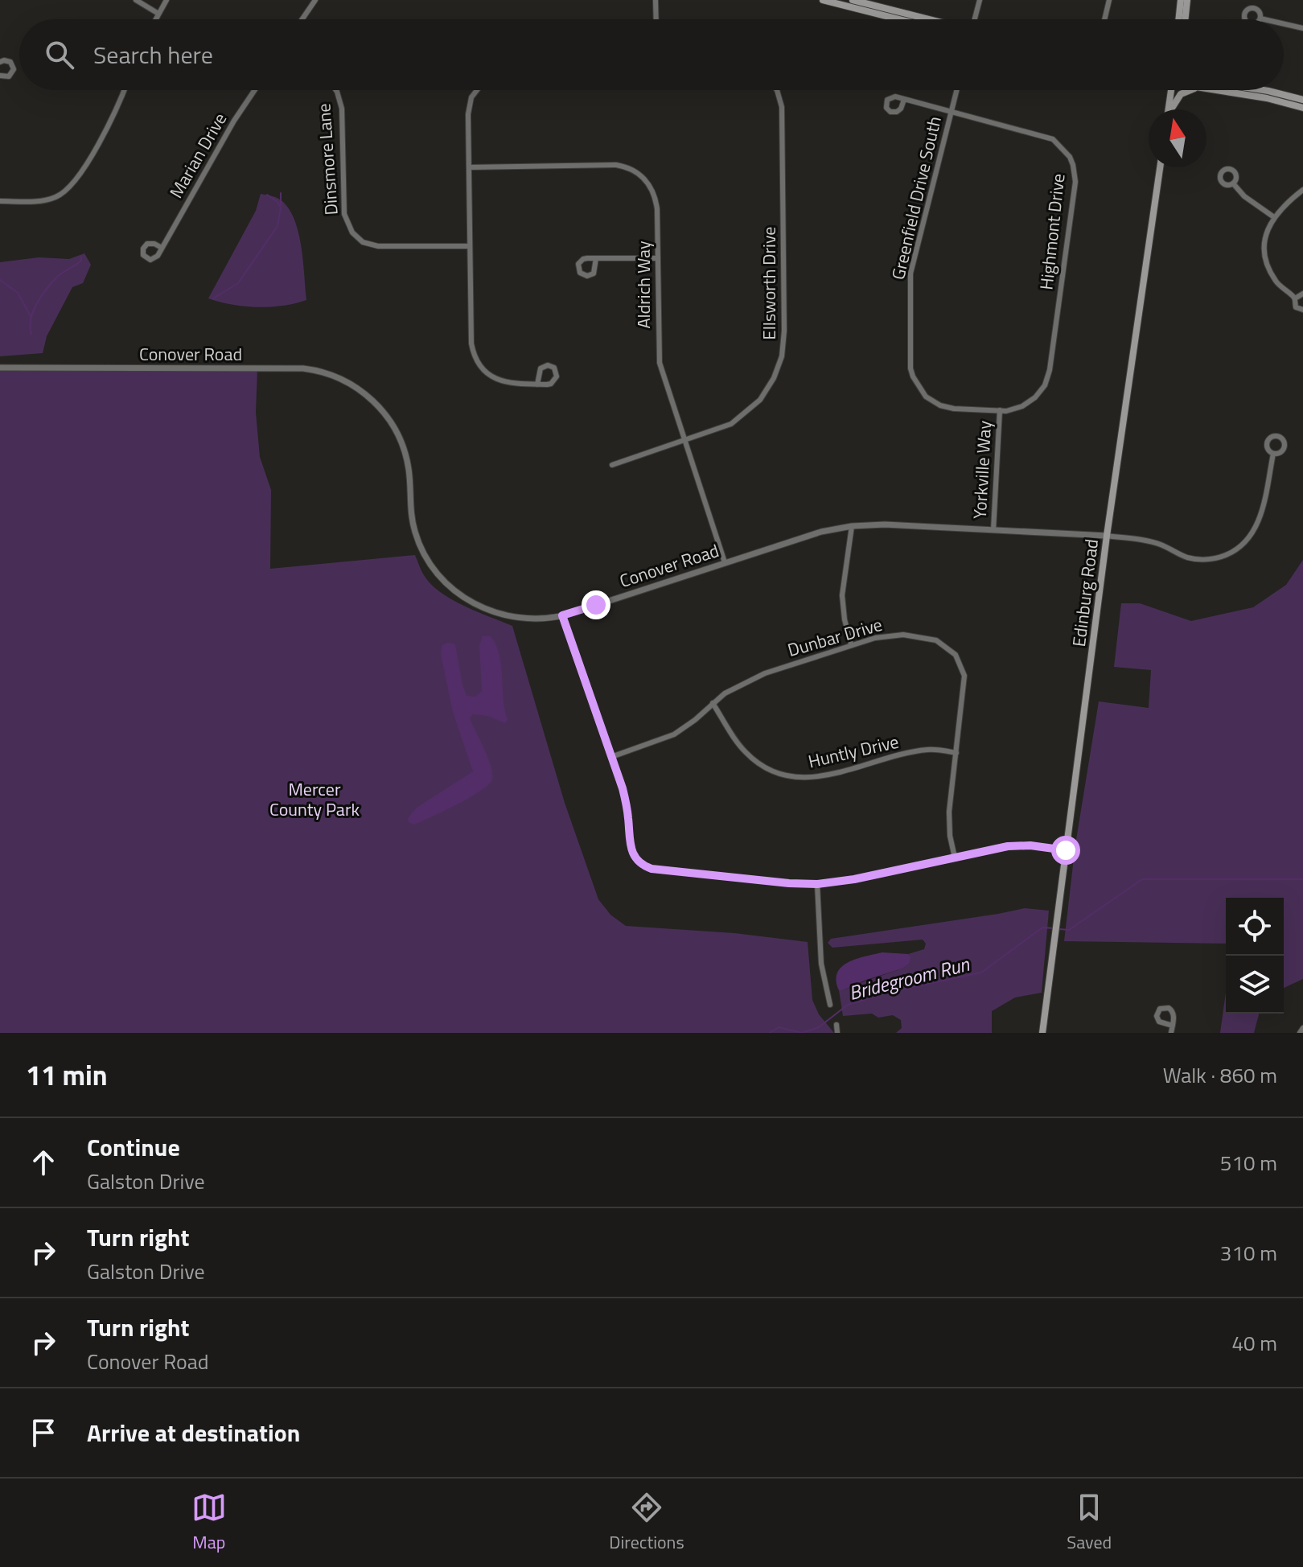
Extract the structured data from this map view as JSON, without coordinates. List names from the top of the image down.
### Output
{
  "streets": {
    "main road": ["Edinburg Road"],
    "street": [
      "Marian Drive",
      "Dinsmore Lane",
      "Greenfield Drive South",
      "Highmont Drive",
      "Ellsworth Drive",
      "Aldrich Way",
      "Conover Road",
      "Yorkville Way",
      "Dunbar Drive",
      "Huntly Drive"
    ]
  },
  "crossings": [
    ["Greenfield Drive South", "Highmont Drive"],
    ["Greenfield Drive South", "Yorkville Way"],
    ["Ellsworth Drive", "Aldrich Way"],
    ["Aldrich Way", "Conover Road"],
    ["Conover Road", "Yorkville Way"],
    ["Conover Road", "Edinburg Road"],
    ["Dunbar Drive", "Huntly Drive"]
  ],
  "water": ["Bridegroom Run"],
  "parks": ["Mercer County Park"],
  "north": "top",
  "page": {
    "search": "Search here",
    "heading": ["11 min", "Walk · 860 m"],
    "list": [
      ["Continue", "Galston Drive", "510 m"],
      ["Turn right", "Galston Drive", "310 m"],
      ["Turn right", "Conover Road", "40 m"],
      "Arrive at destination"
    ],
    "nav": ["Map", "Directions", "Saved"]
  }
}
